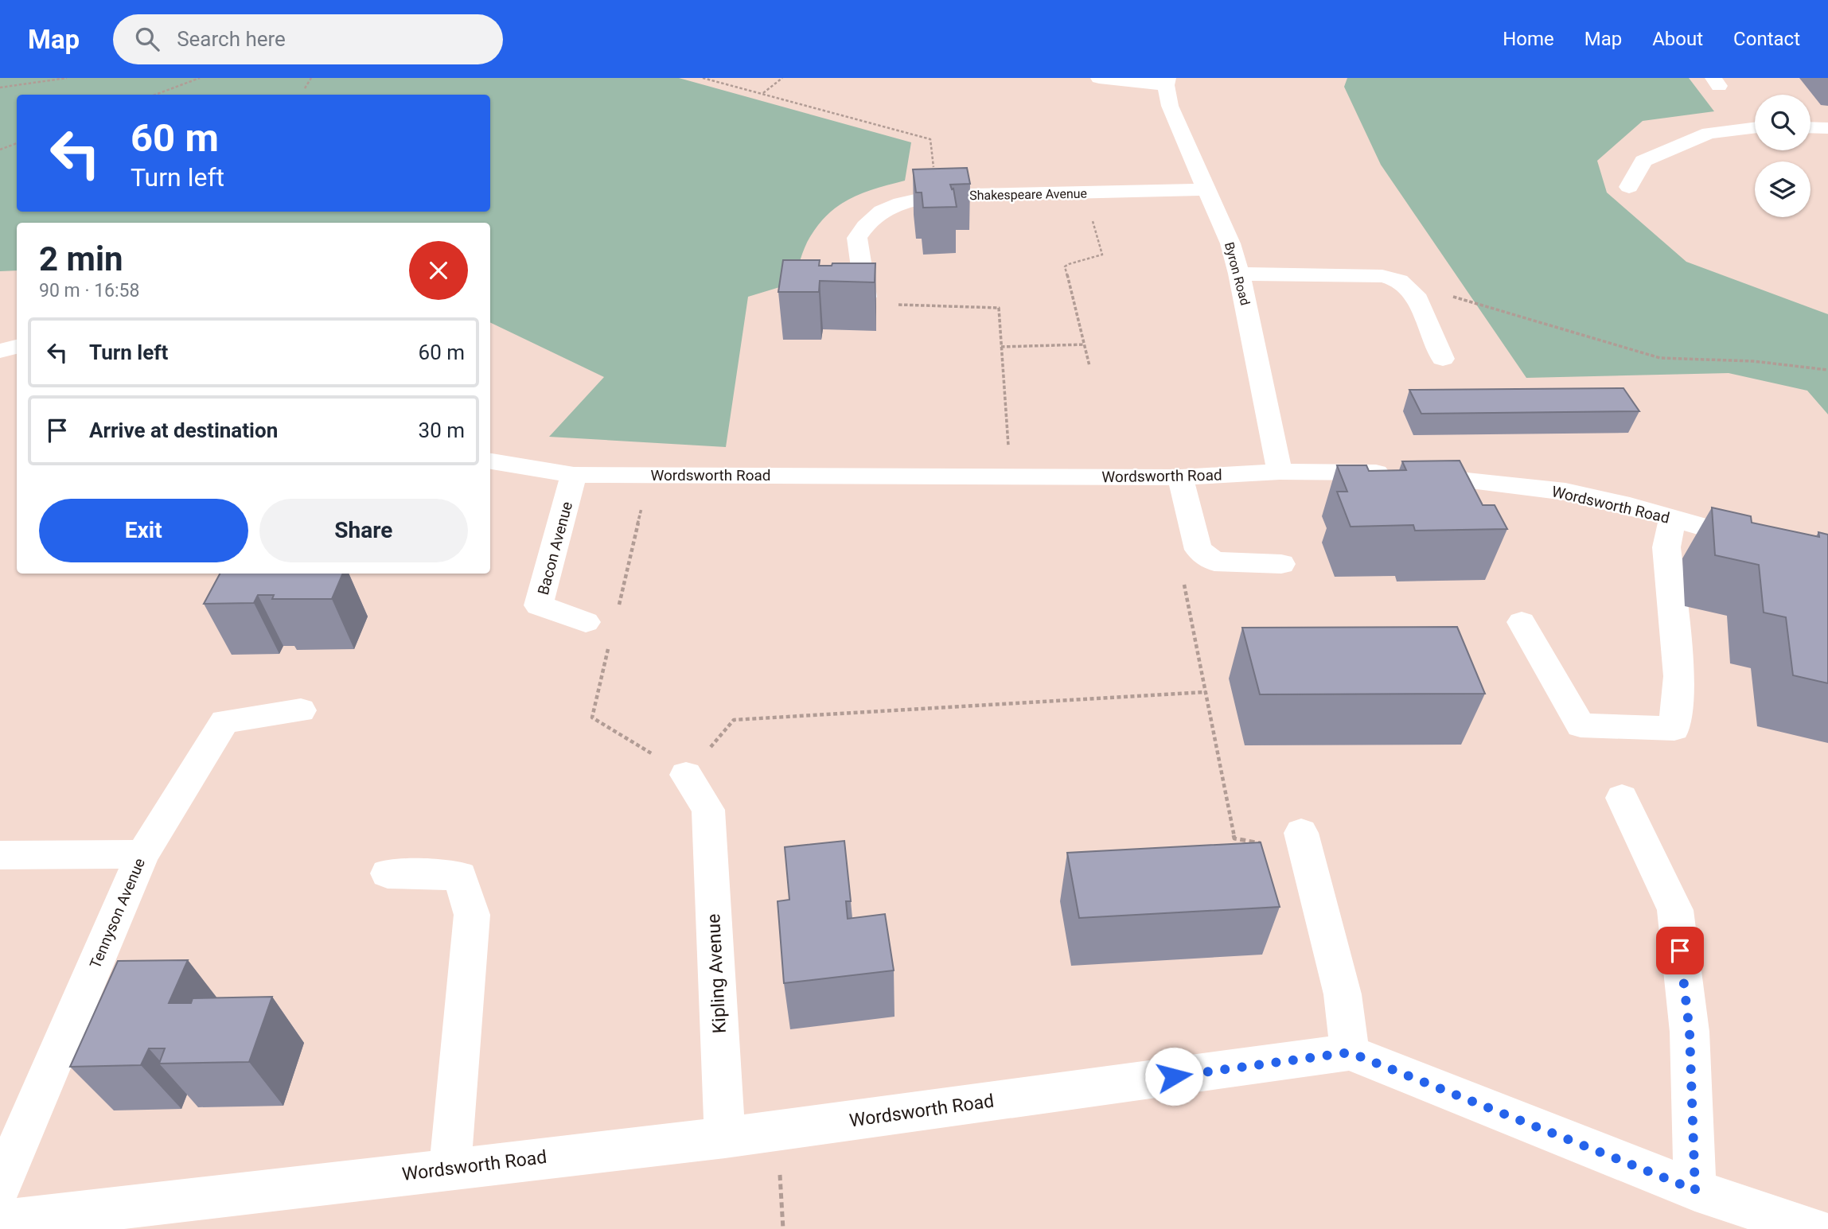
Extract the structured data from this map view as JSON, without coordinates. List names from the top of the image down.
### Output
{
  "streets": {
    "street": [
      "Shakespeare Avenue",
      "Byron Road",
      "Wordsworth Road",
      "Bacon Avenue",
      "Tennyson Avenue",
      "Kipling Avenue"
    ]
  },
  "crossings": [
    ["Shakespeare Avenue", "Byron Road"],
    ["Byron Road", "Wordsworth Road"],
    ["Wordsworth Road", "Bacon Avenue"],
    ["Wordsworth Road", "Kipling Avenue"]
  ],
  "page": {
    "header": "Map",
    "search": "Search here",
    "nav": [
      "Home",
      "Map",
      "About",
      "Contact"
    ],
    "turn": ["60 m", "Turn left"],
    "heading": ["2 min", "90 m · 16:58"],
    "list": [
      {
        "name": "Turn left",
        "value": "60 m"
      },
      {
        "name": "Arrive at destination",
        "value": "30 m"
      }
    ],
    "buttons": ["Exit", "Share"]
  }
}
